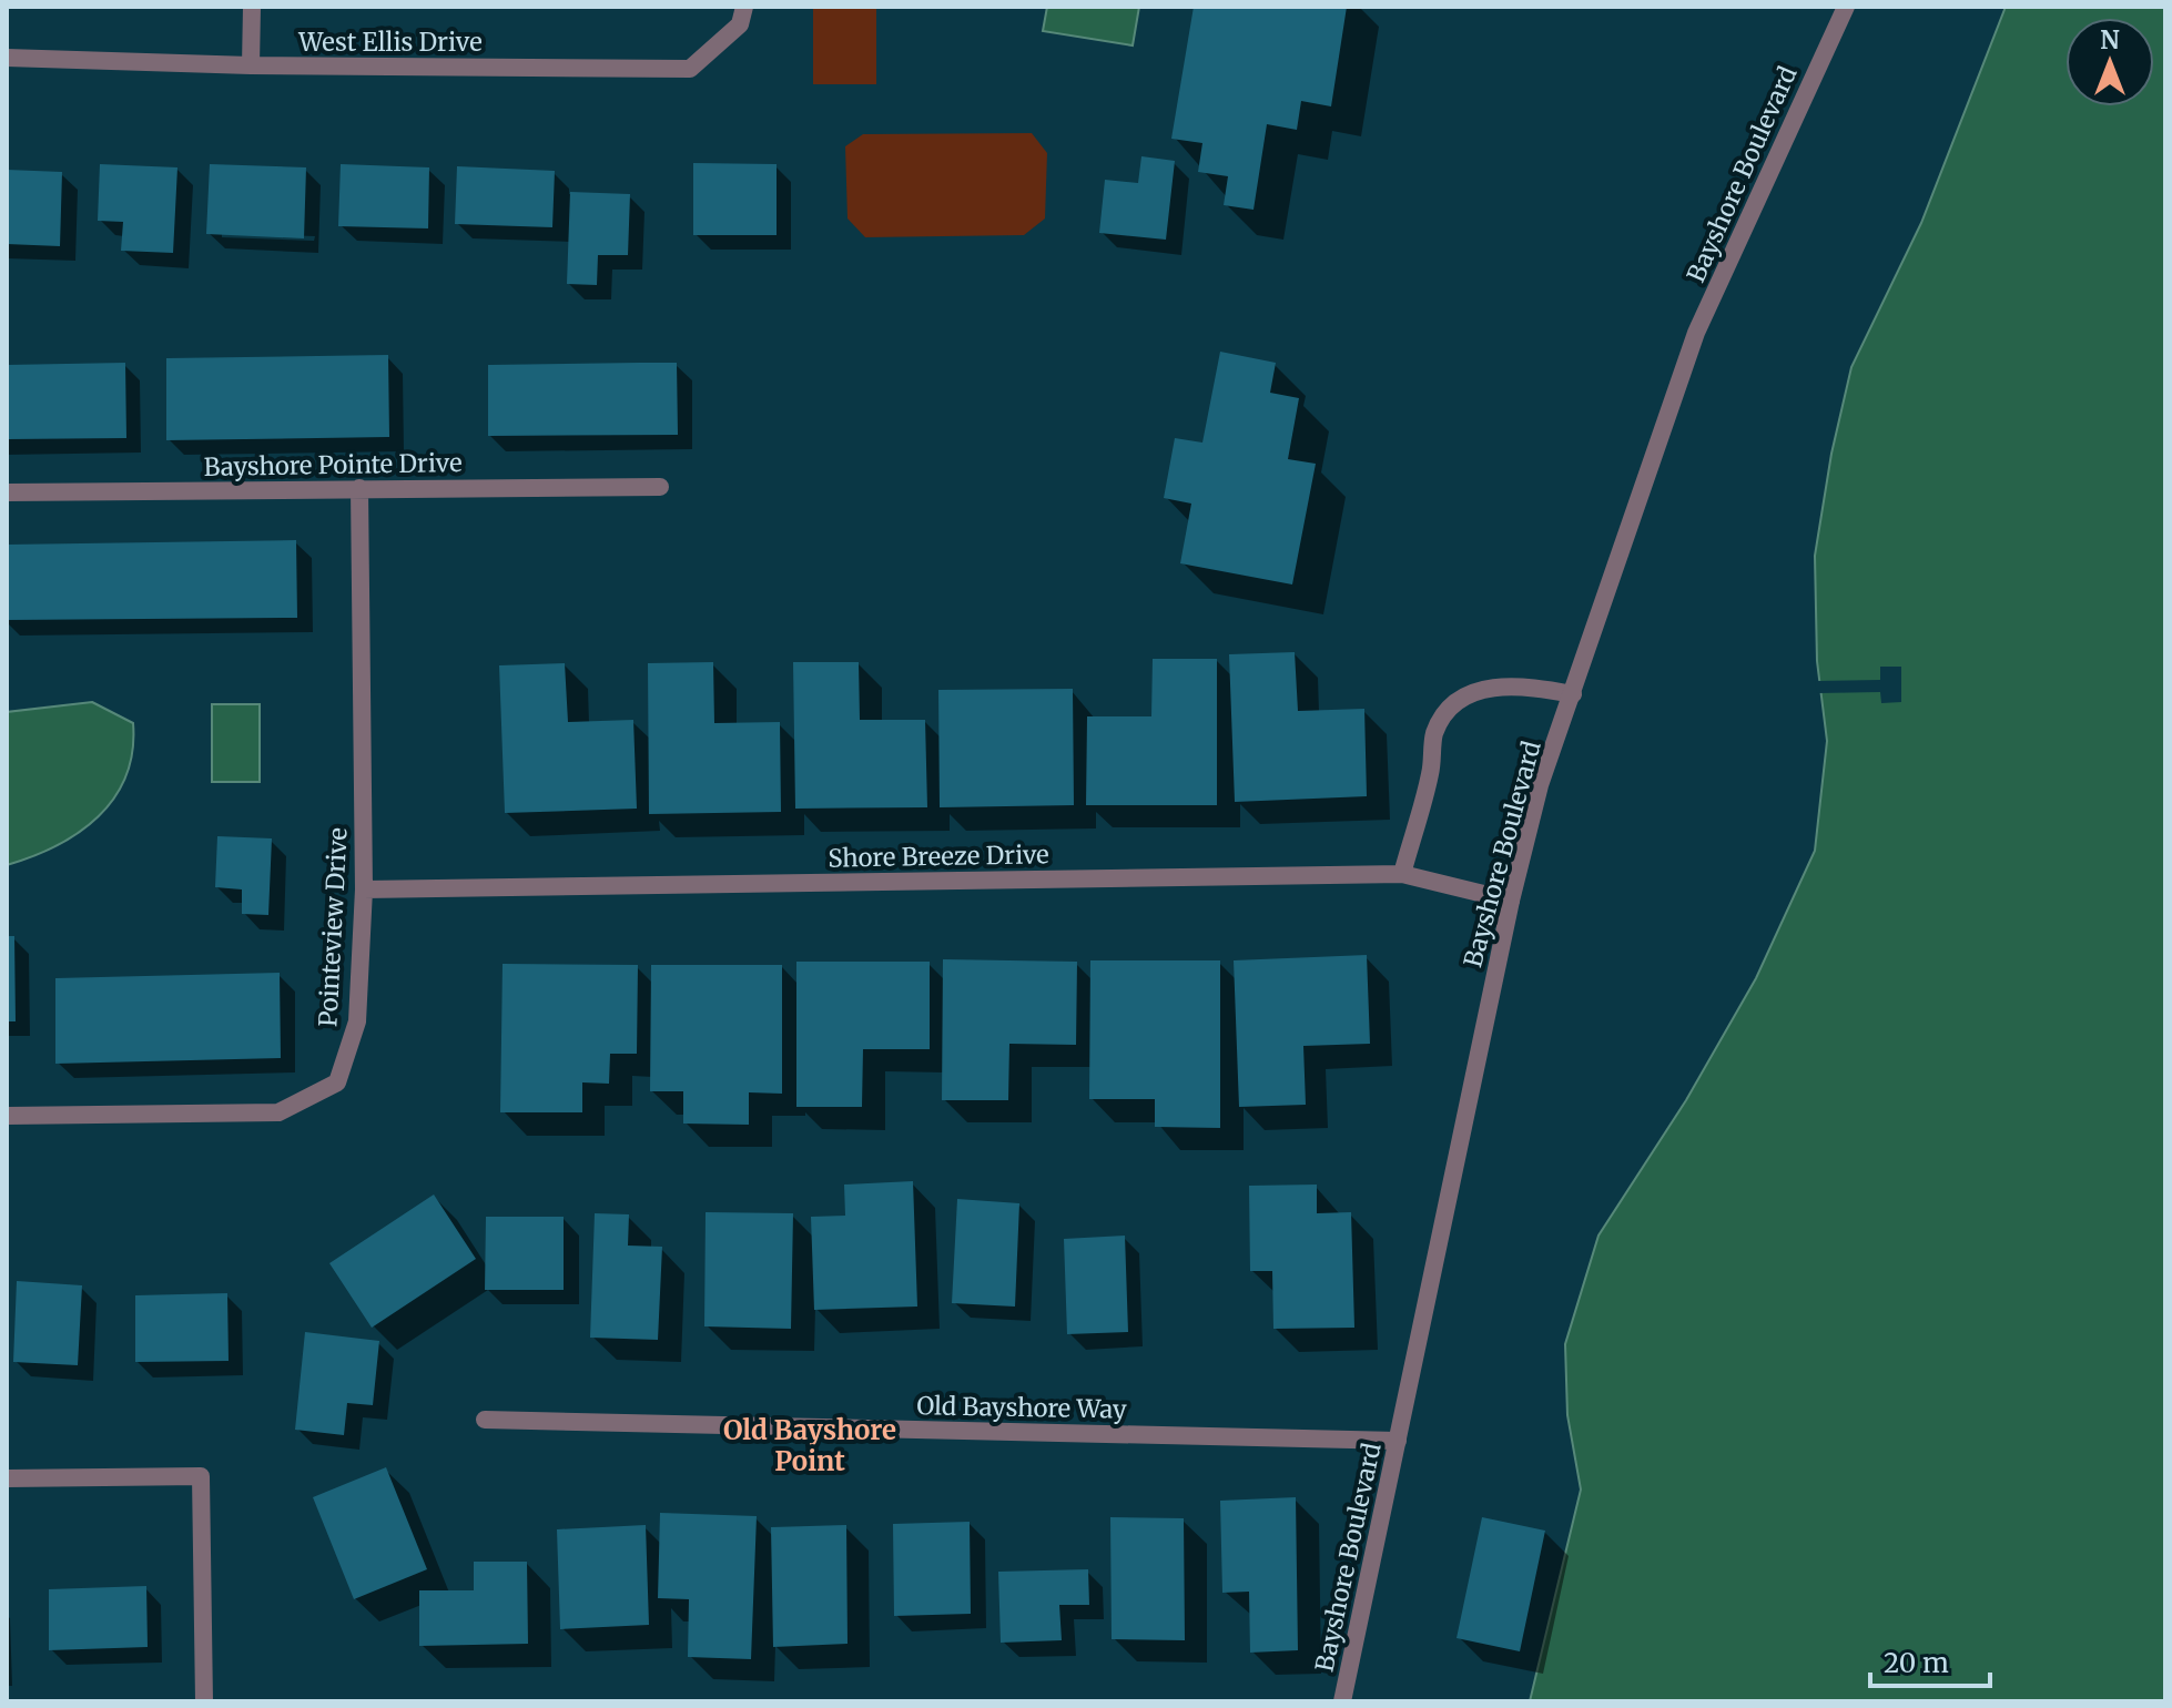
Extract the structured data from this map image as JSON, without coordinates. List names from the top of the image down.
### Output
{
  "streets": {
    "street": [
      "West Ellis Drive",
      "Bayshore Boulevard",
      "Bayshore Pointe Drive",
      "Shore Breeze Drive",
      "Pointeview Drive",
      "Old Bayshore Way"
    ]
  },
  "crossings": [
    ["Bayshore Boulevard", "Shore Breeze Drive"],
    ["Bayshore Boulevard", "Old Bayshore Way"],
    ["Bayshore Pointe Drive", "Pointeview Drive"],
    ["Shore Breeze Drive", "Pointeview Drive"]
  ],
  "districts": ["Old Bayshore Point"],
  "scale_bar": "20 m",
  "north": "top"
}
